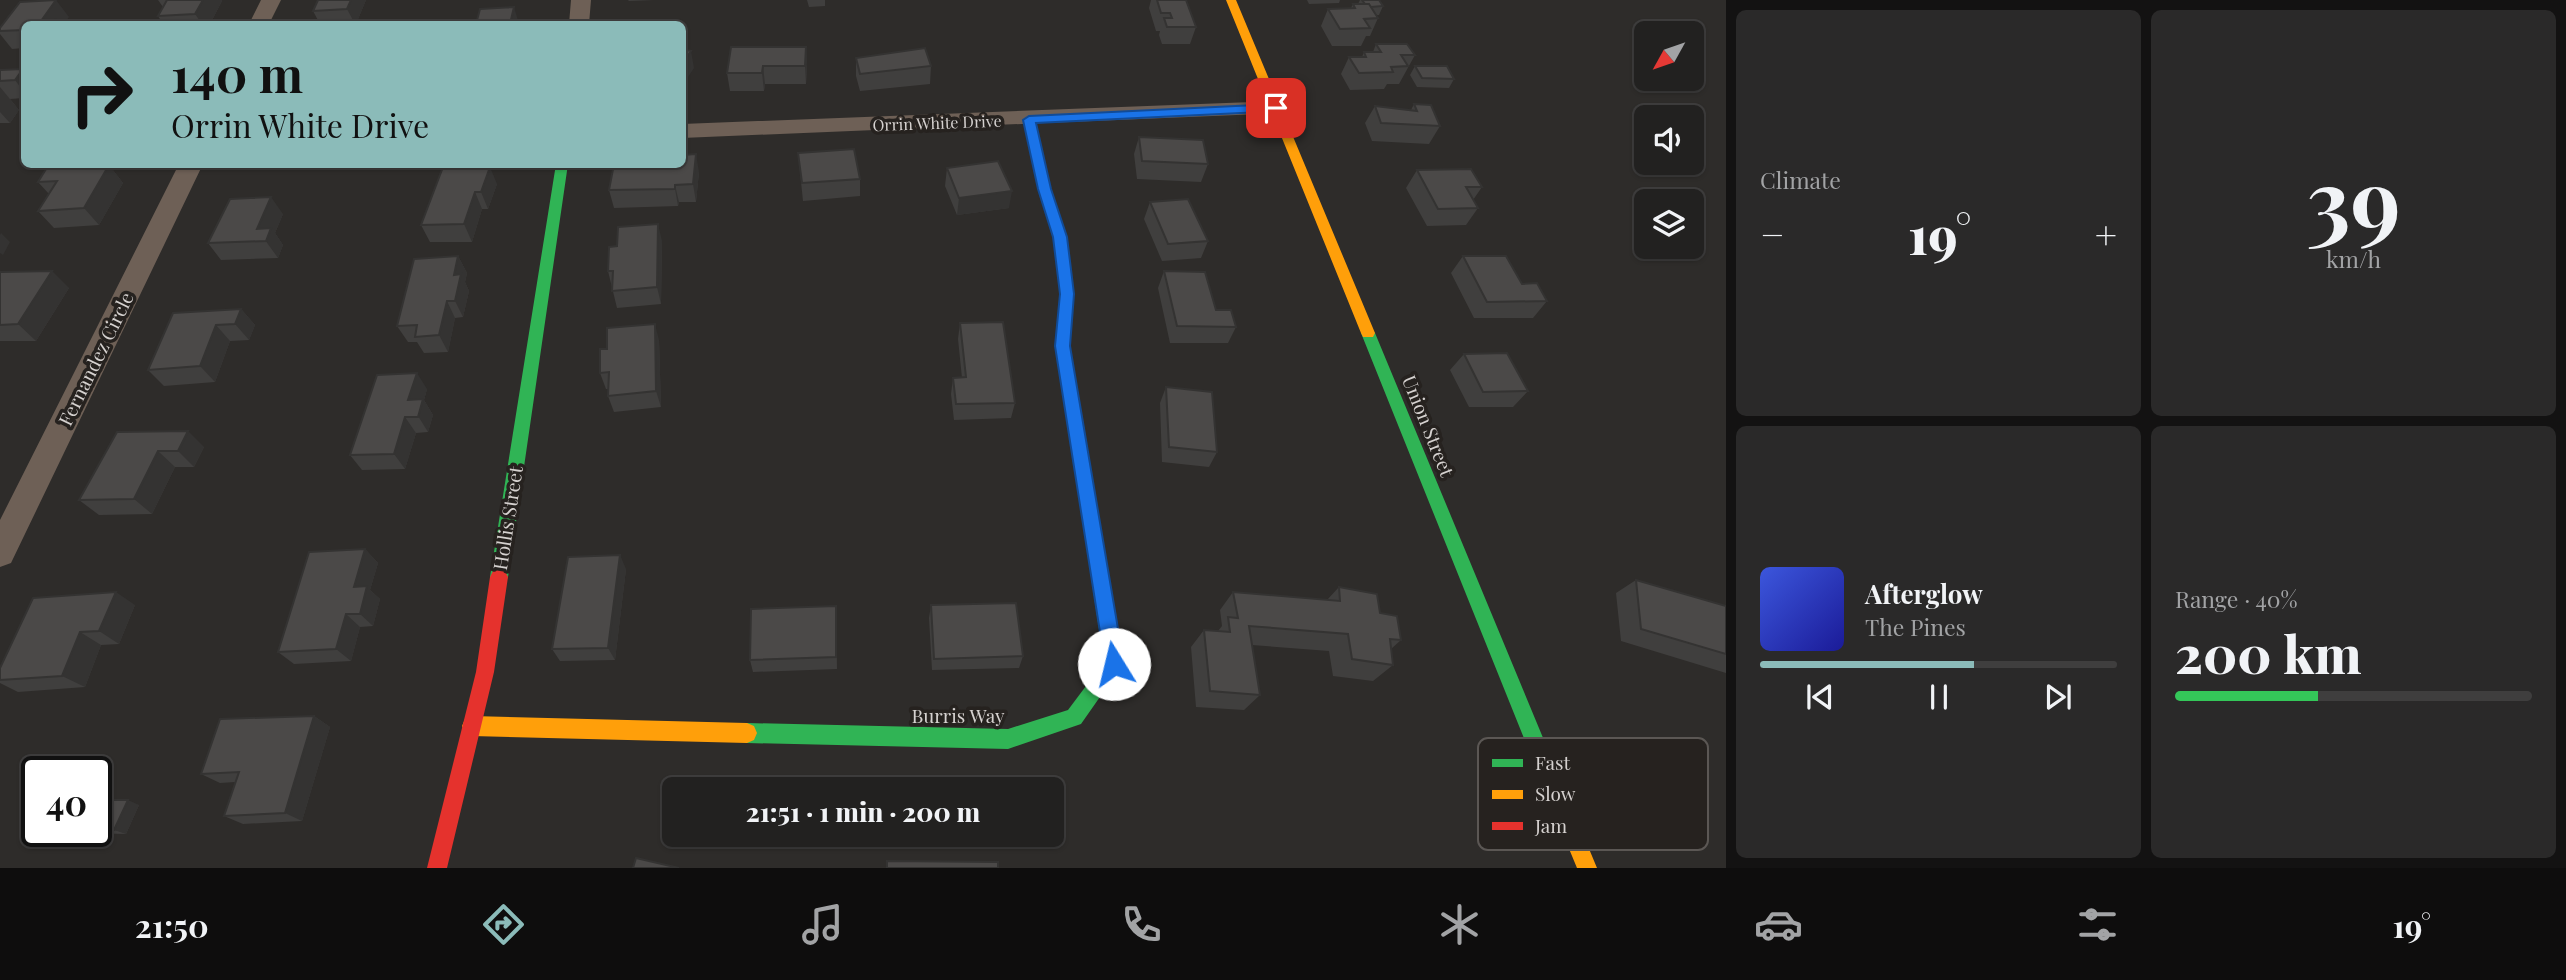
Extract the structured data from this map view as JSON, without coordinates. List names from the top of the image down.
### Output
{
  "streets": {
    "street": [
      "Orrin White Drive",
      "Fernandez Circle",
      "Union Street",
      "Hollis Street",
      "Burris Way"
    ]
  },
  "crossings": [
    ["Orrin White Drive", "Union Street"],
    ["Orrin White Drive", "Burris Way"],
    ["Hollis Street", "Burris Way"]
  ],
  "legend": ["Fast", "Slow", "Jam"],
  "north": "bottom left",
  "page": {
    "tile": [
      "Climate",
      ["39", "km/h"],
      ["Range · 40%", "200 km"]
    ],
    "turn": ["140 m", "Orrin White Drive"],
    "heat": ["−", "19°", "+"],
    "song": ["Afterglow", "The Pines"],
    "limit": "40",
    "trip": "21:51 · 1 min · 200 m",
    "tabs": ["21:50", "19°"]
  }
}
